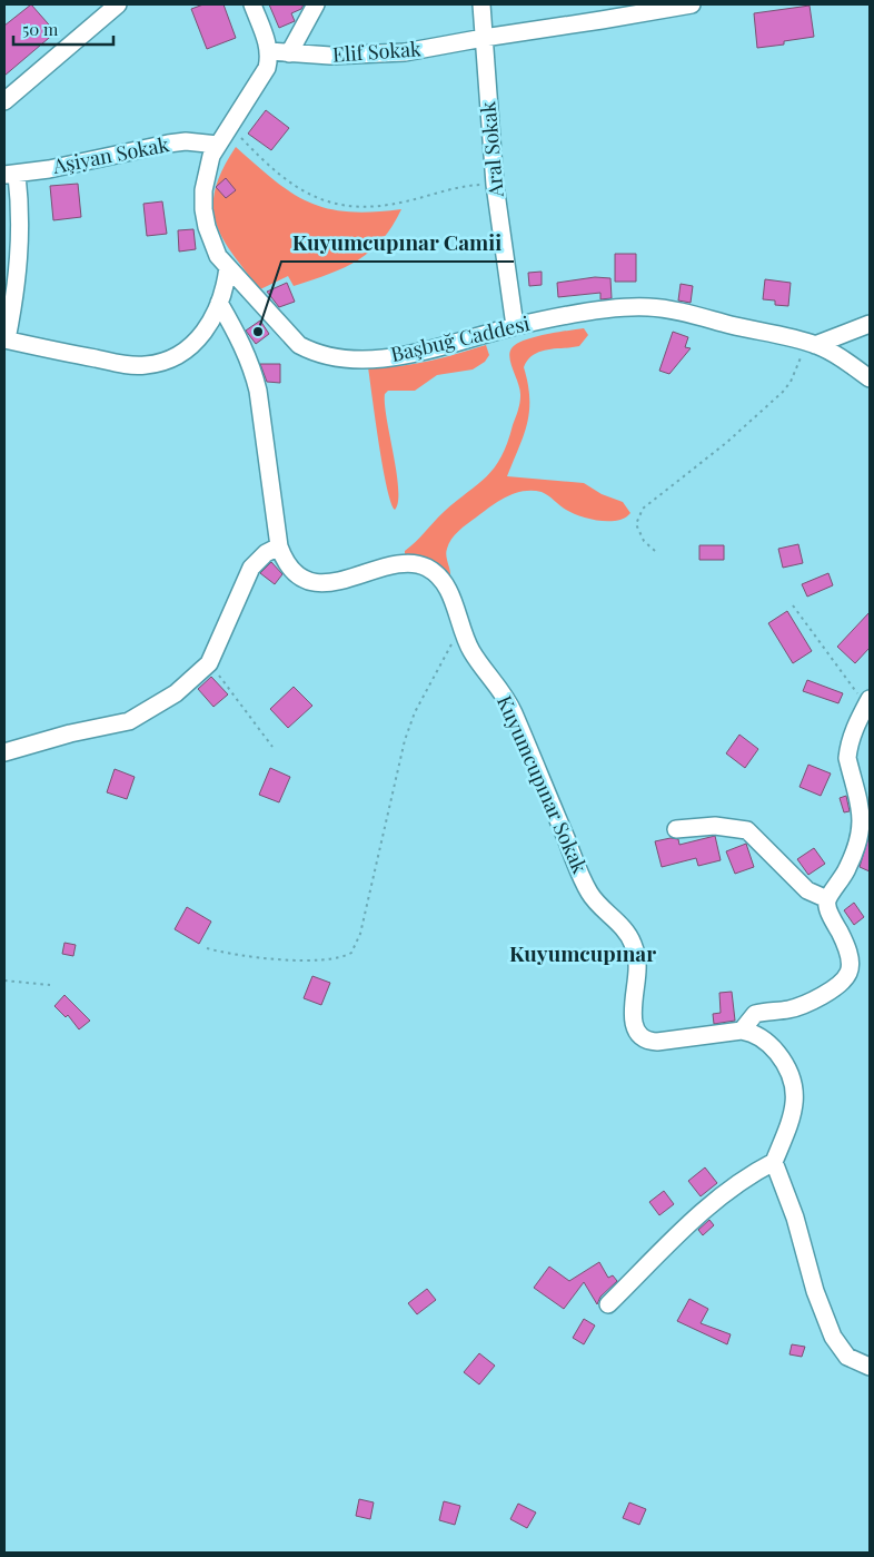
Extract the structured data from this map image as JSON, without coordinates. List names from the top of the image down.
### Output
{
  "streets": {
    "street": [
      "Elif Sokak",
      "Aral Sokak",
      "Aşiyan Sokak",
      "Başbuğ Caddesi",
      "Kuyumcupınar Sokak"
    ]
  },
  "crossings": [
    ["Elif Sokak", "Aral Sokak"],
    ["Elif Sokak", "Başbuğ Caddesi"],
    ["Aral Sokak", "Başbuğ Caddesi"],
    ["Aşiyan Sokak", "Başbuğ Caddesi"]
  ],
  "districts": ["Kuyumcupınar"],
  "places": ["Kuyumcupınar Camii"],
  "scale_bar": "50 m"
}
